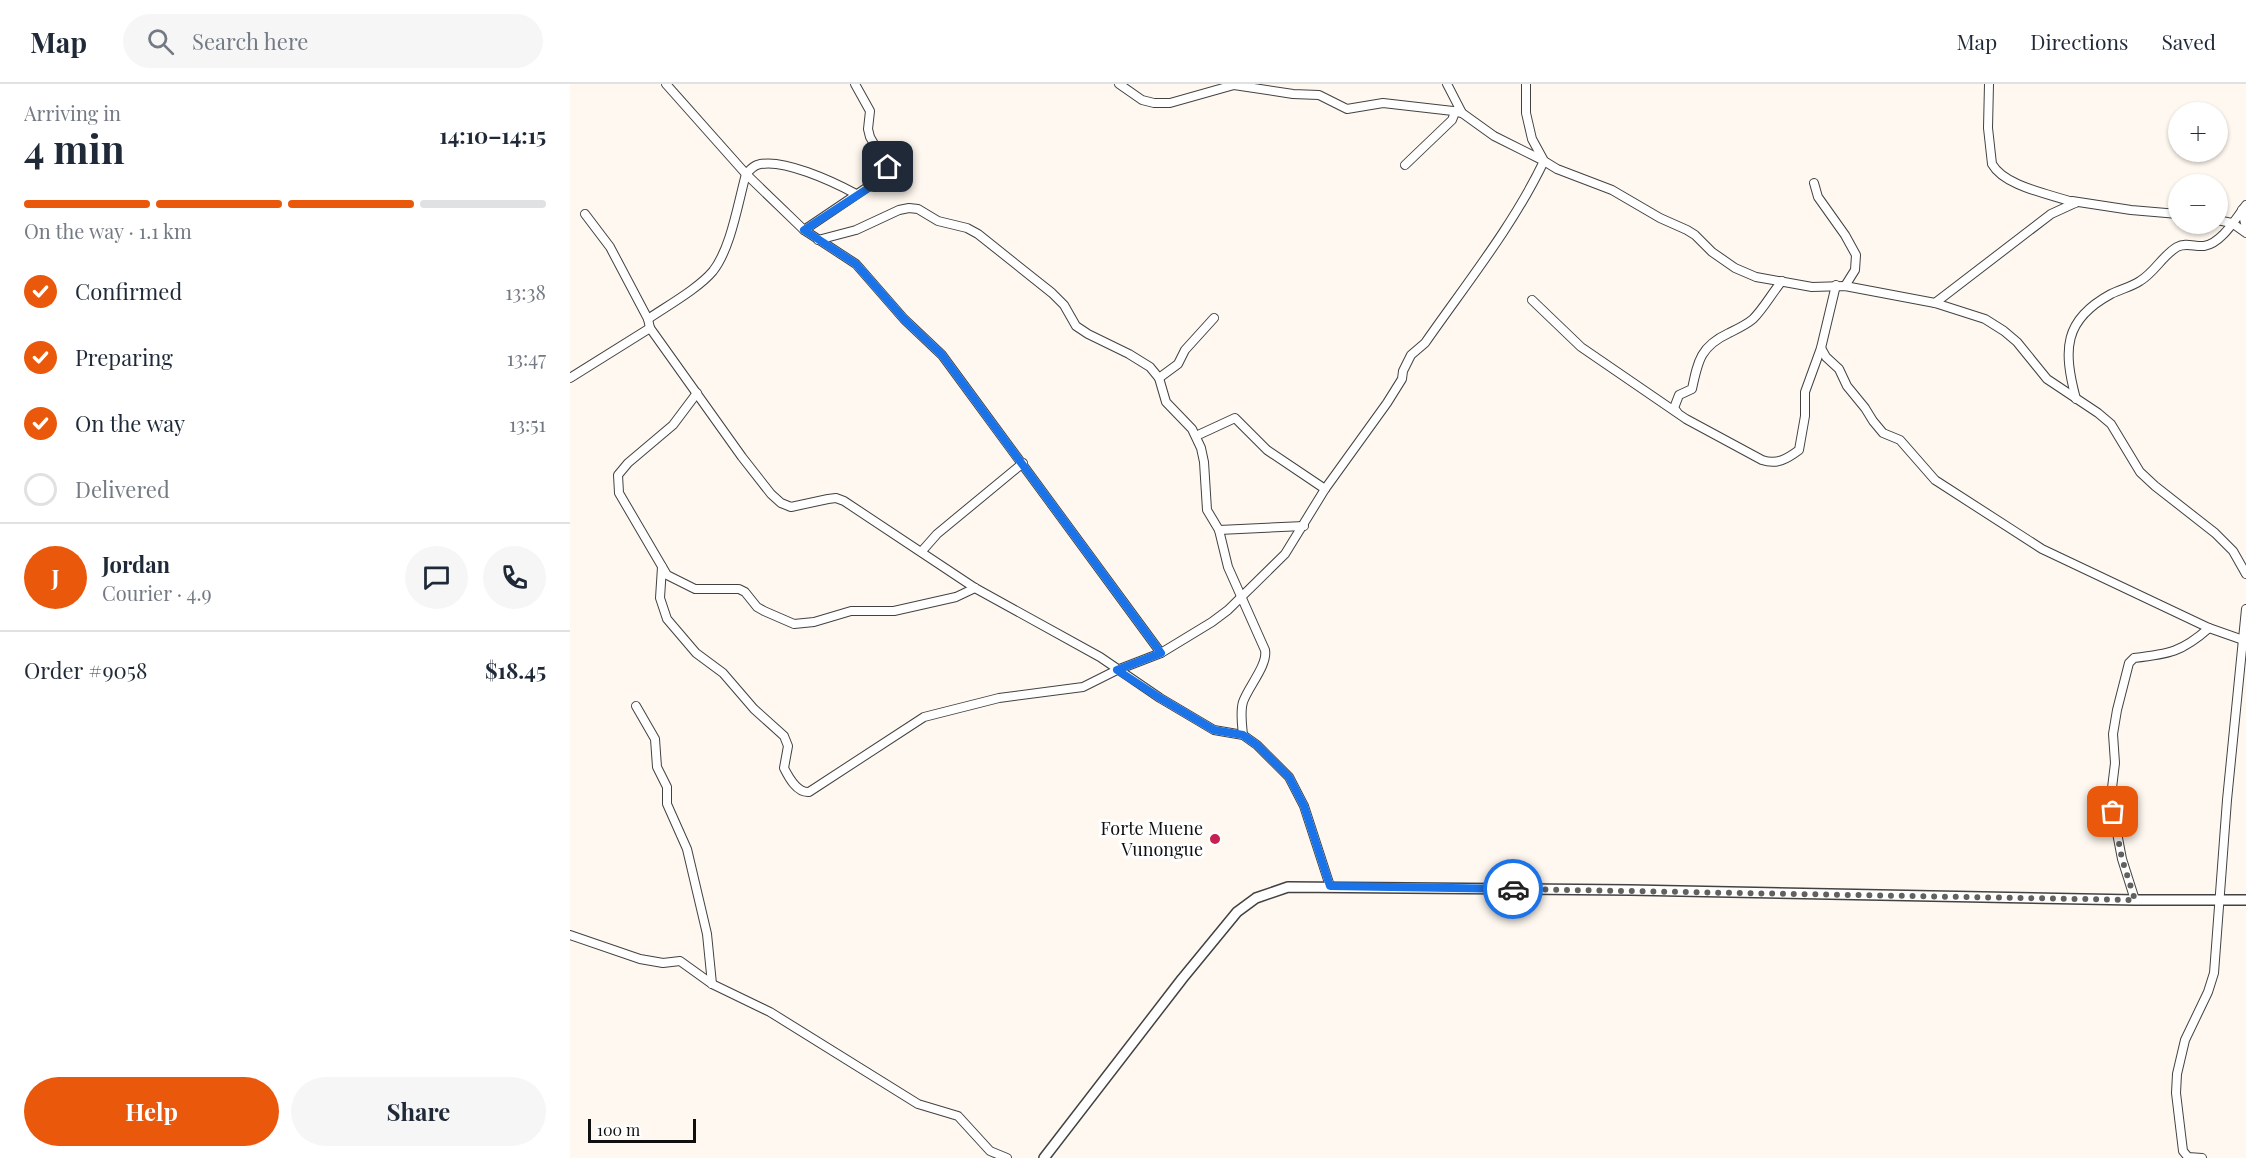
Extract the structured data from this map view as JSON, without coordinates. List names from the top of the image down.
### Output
{
  "places": ["Forte Muene Vunongue"],
  "scale_bar": "100 m",
  "page": {
    "header": "Map",
    "search": "Search here",
    "nav": ["Map", "Directions", "Saved"],
    "heading": ["4 min", "Arriving in", "14:10–14:15"],
    "panel": [
      "Jordan",
      "Courier · 4.9",
      "Order #9058",
      "$18.45"
    ],
    "map_buttons": ["+", "−"],
    "bar": "On the way · 1.1 km",
    "list": [
      ["Confirmed", "13:38"],
      ["Preparing", "13:47"],
      ["On the way", "13:51"],
      "Delivered"
    ],
    "round": "J",
    "buttons": ["Help", "Share"],
    "scale": "100 m"
  }
}
